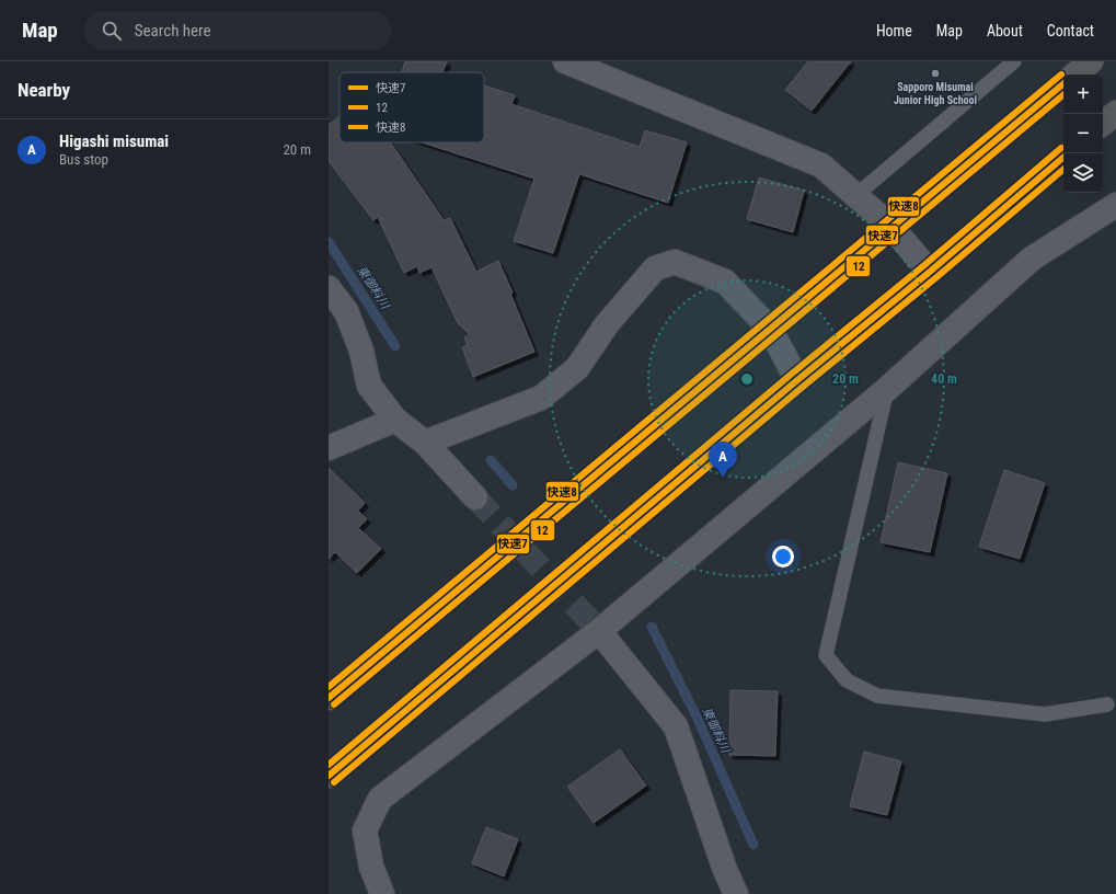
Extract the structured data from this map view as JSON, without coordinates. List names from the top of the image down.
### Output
{
  "water": ["東御料川"],
  "places": ["Sapporo Misumai Junior High School"],
  "lines": ["transit line 快速8", "transit line 快速7", "transit line 12"],
  "legend": ["快速7", "12", "快速8"],
  "page": {
    "header": "Map",
    "search": "Search here",
    "nav": [
      "Home",
      "Map",
      "About",
      "Contact"
    ],
    "heading": "Nearby",
    "map_buttons": ["+", "−"],
    "list": [
      {
        "mark": "A",
        "name": "Higashi misumai",
        "note": "Bus stop",
        "value": "20 m"
      }
    ],
    "pins": "A"
  },
  "rings": ["20 m", "40 m"]
}
